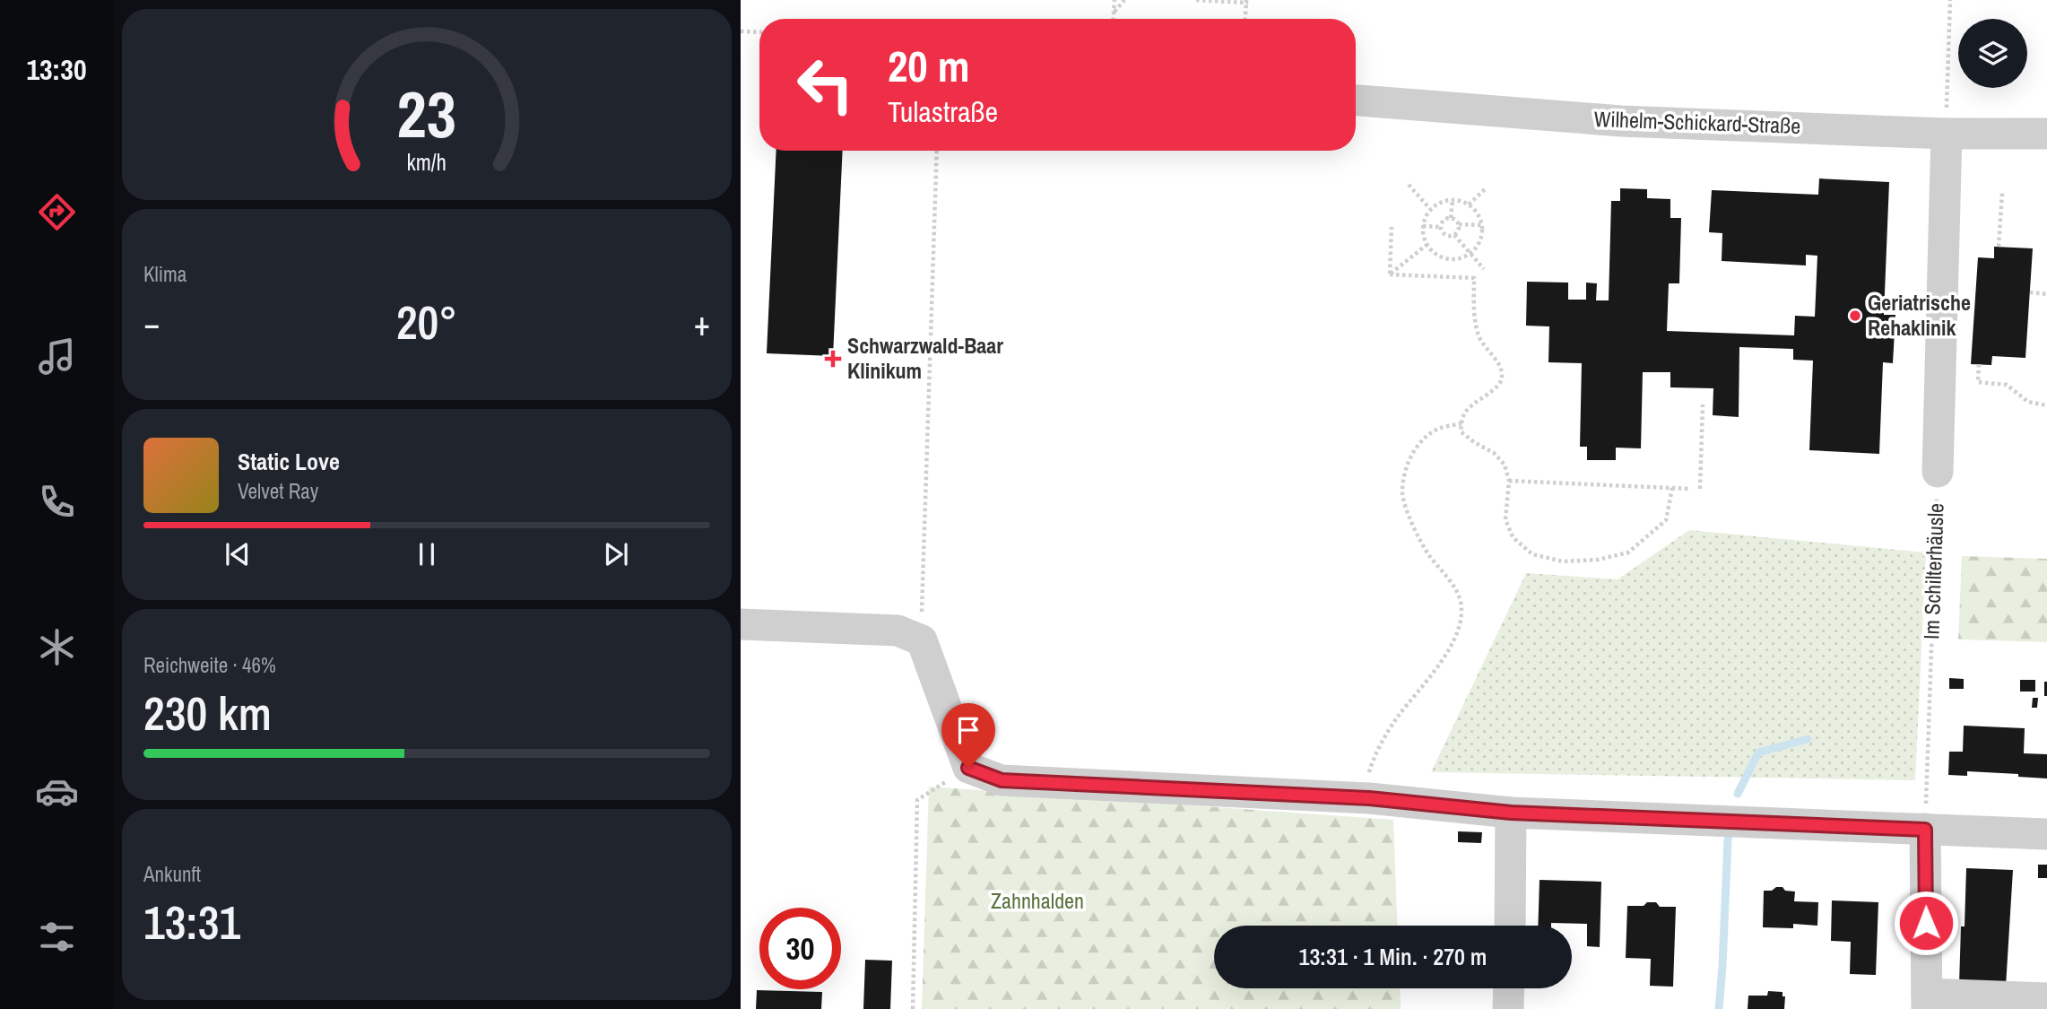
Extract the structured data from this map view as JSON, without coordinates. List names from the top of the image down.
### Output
{
  "streets": {
    "street": ["Wilhelm-Schickard-Straße", "Im Schilterhäusle"]
  },
  "crossings": [
    ["Wilhelm-Schickard-Straße", "Im Schilterhäusle"]
  ],
  "parks": ["Zahnhalden"],
  "places": {
    "other": ["Geriatrische Rehaklinik"],
    "health": ["Schwarzwald-Baar Klinikum"]
  },
  "page": {
    "tabs": "13:30",
    "turn": ["20 m", "Tulastraße"],
    "tile": [
      "Klima",
      ["Reichweite · 46%", "230 km"],
      ["Ankunft", "13:31"]
    ],
    "heat": ["−", "20°", "+"],
    "song": ["Static Love", "Velvet Ray"],
    "limit": "30",
    "trip": "13:31 · 1 Min. · 270 m",
    "gauge": ["23", "km/h"]
  }
}
